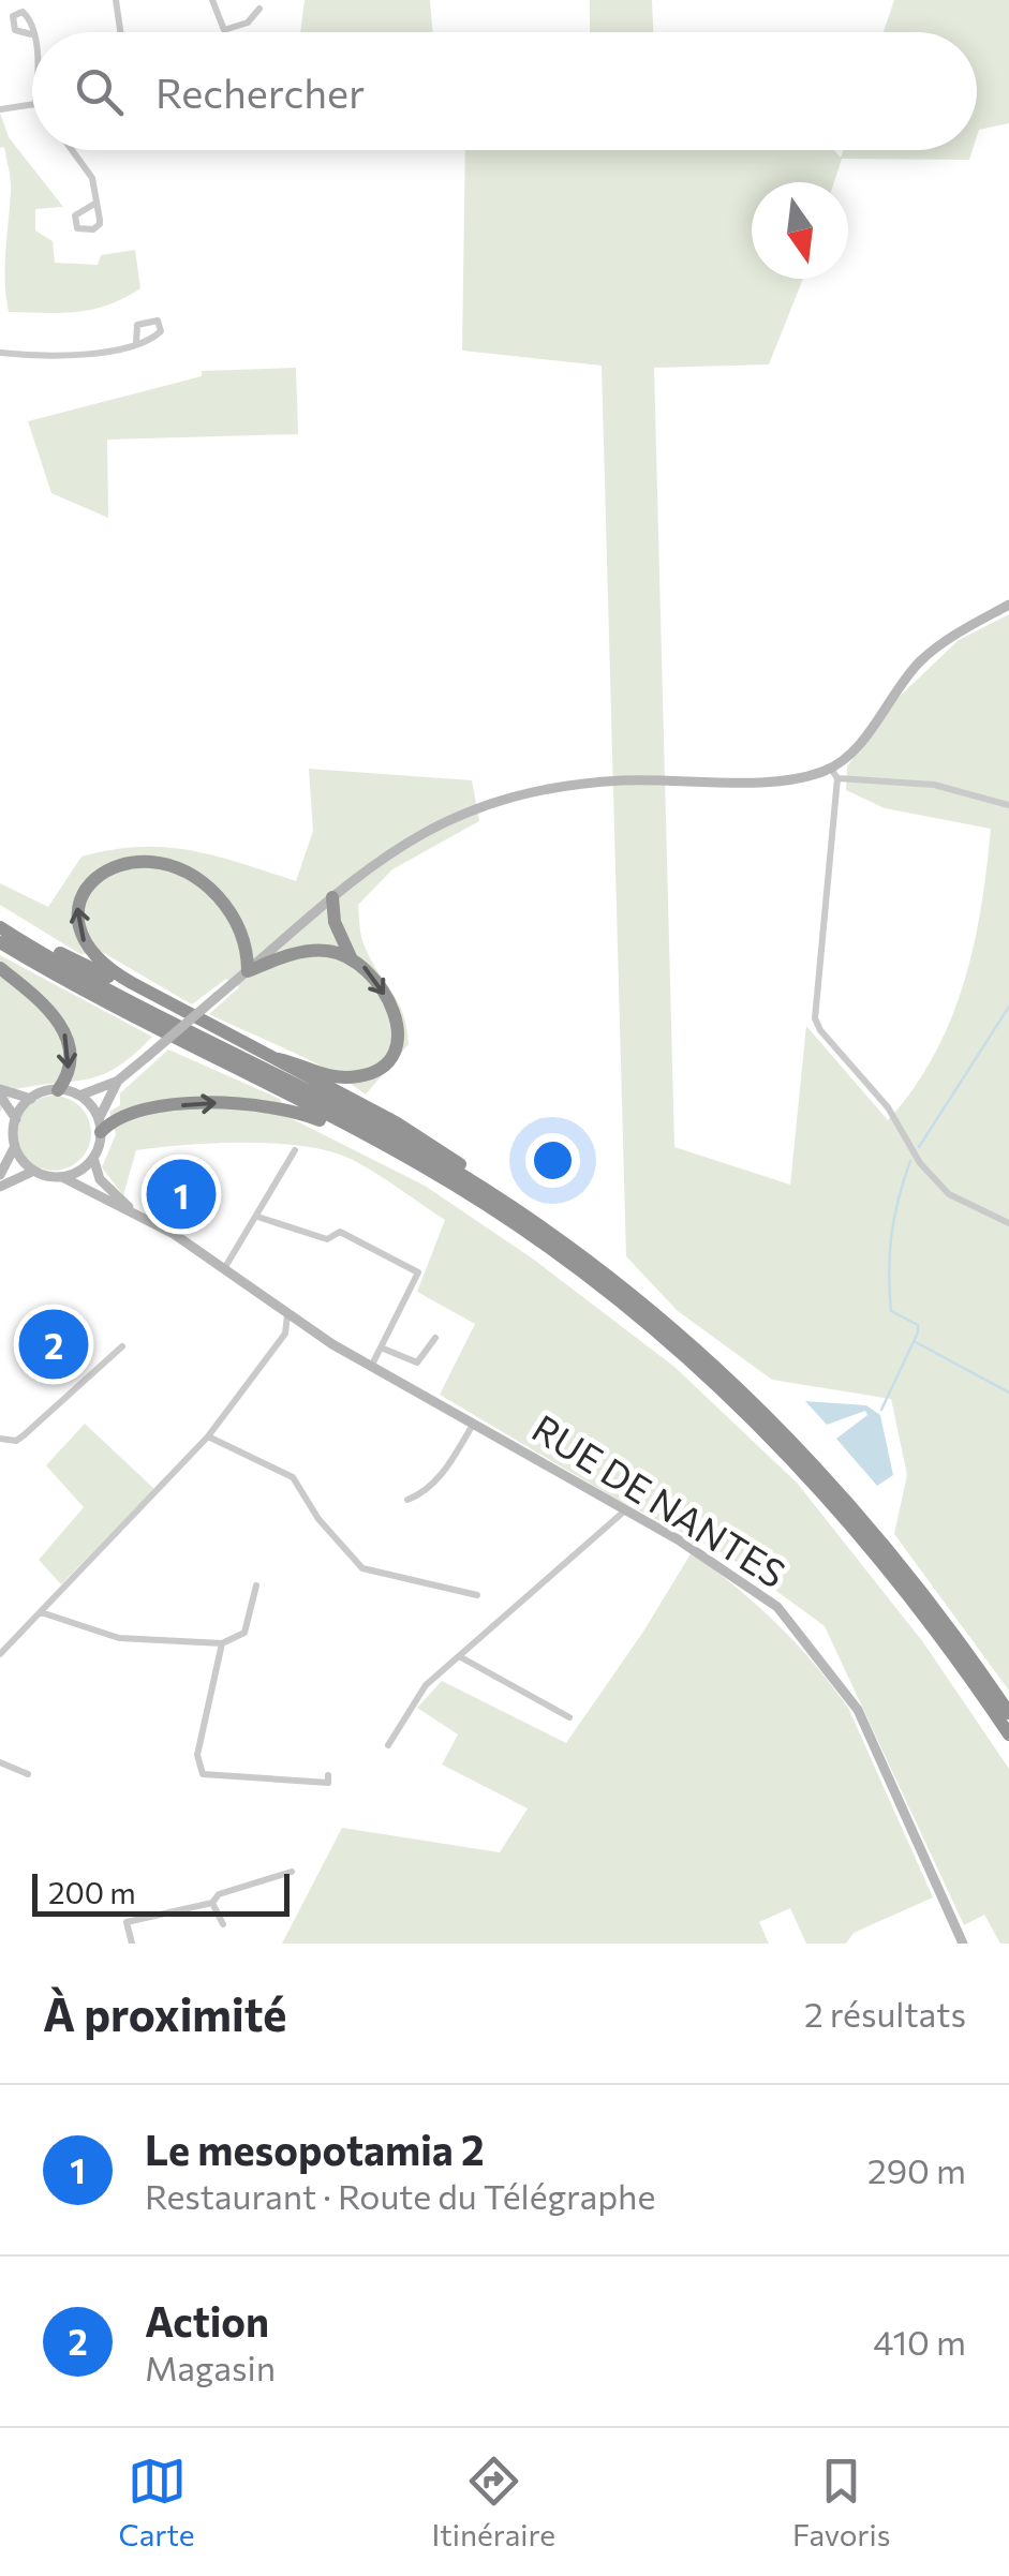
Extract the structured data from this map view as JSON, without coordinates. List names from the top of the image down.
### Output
{
  "streets": {
    "main road": ["RUE DE NANTES"]
  },
  "scale_bar": "200 m",
  "north": "bottom",
  "page": {
    "search": "Rechercher",
    "pins": ["1", "2"],
    "scale": "200 m",
    "heading": ["À proximité", "2 résultats"],
    "list": [
      {
        "mark": "1",
        "name": "Le mesopotamia 2",
        "note": "Restaurant · Route du Télégraphe",
        "value": "290 m"
      },
      {
        "mark": "2",
        "name": "Action",
        "note": "Magasin",
        "value": "410 m"
      }
    ],
    "nav": ["Carte", "Itinéraire", "Favoris"]
  }
}
